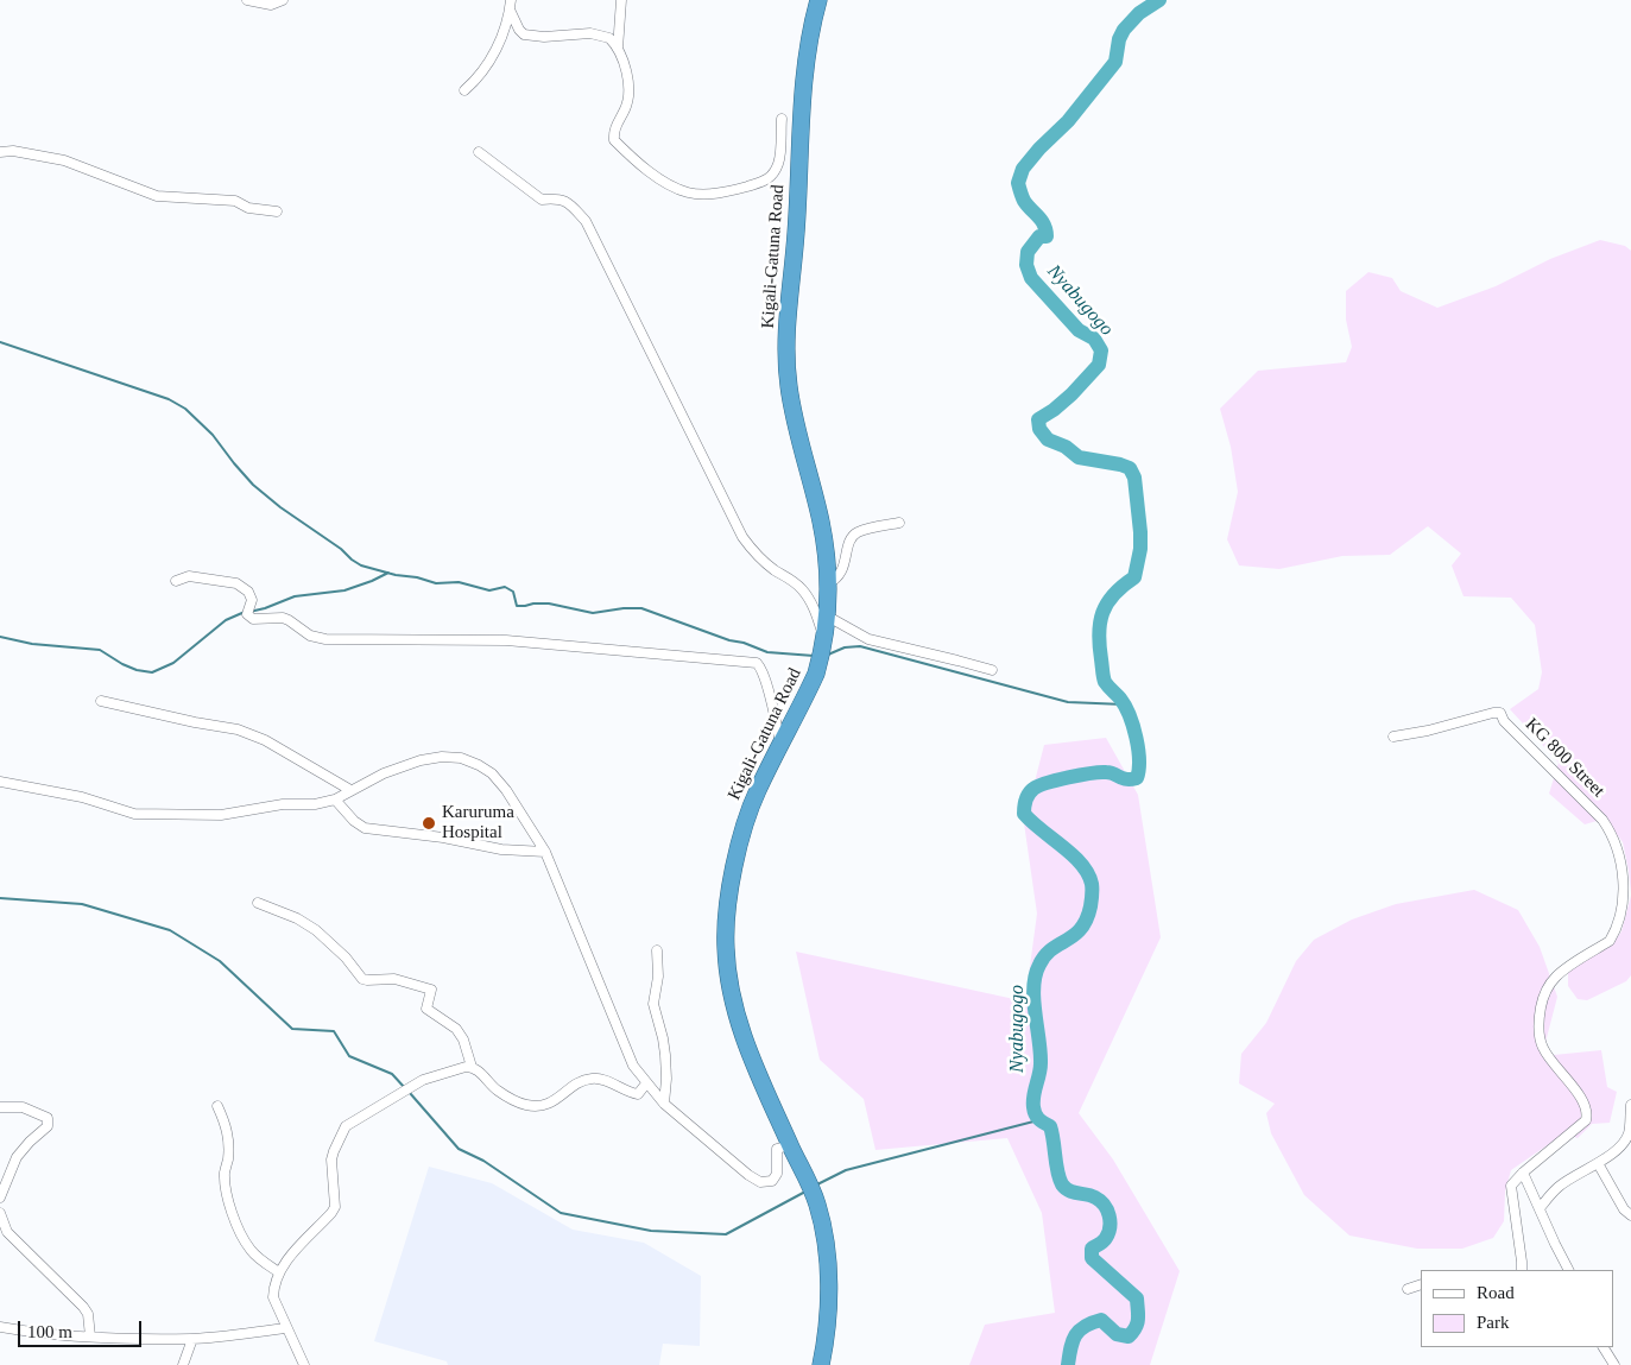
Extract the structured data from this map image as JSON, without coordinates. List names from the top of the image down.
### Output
{
  "streets": {
    "highway": ["Kigali-Gatuna Road"],
    "street": ["KG 800 Street"]
  },
  "water": ["Nyabugogo"],
  "places": ["Karuruma Hospital"],
  "legend": ["Road", "Park"],
  "scale_bar": "100 m"
}
